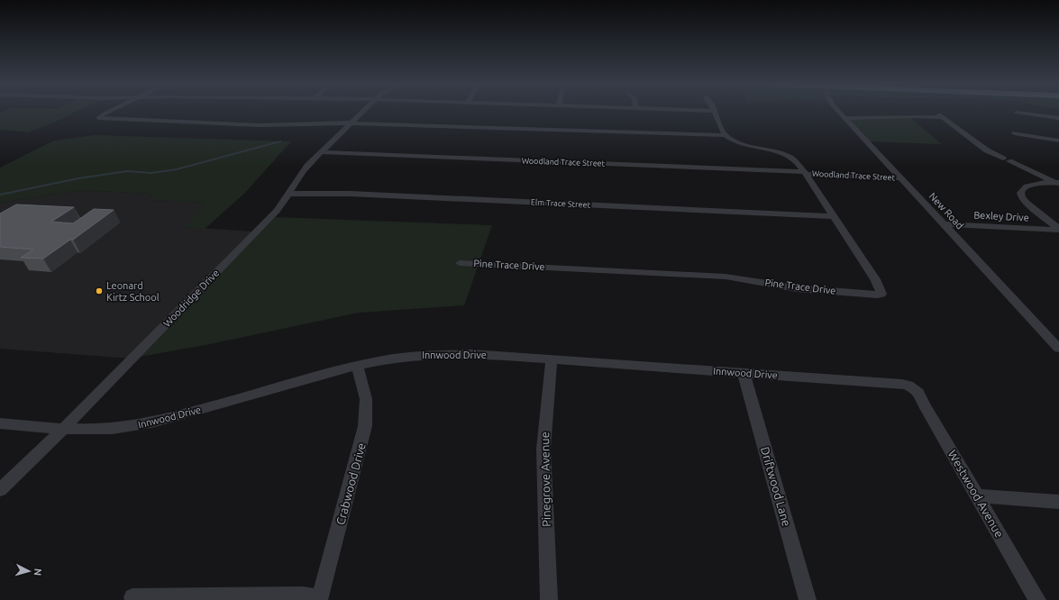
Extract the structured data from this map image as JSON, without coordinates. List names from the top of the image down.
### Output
{
  "streets": {
    "street": [
      "Woodland Trace Street",
      "Elm Trace Street",
      "New Road",
      "Bexley Drive",
      "Pine Trace Drive",
      "Woodridge Drive",
      "Innwood Drive",
      "Pinegrove Avenue",
      "Crabwood Drive",
      "Driftwood Lane",
      "Westwood Avenue"
    ]
  },
  "crossings": [
    ["Woodland Trace Street", "New Road"],
    ["Woodland Trace Street", "Pine Trace Drive"],
    ["Woodland Trace Street", "Woodridge Drive"],
    ["Elm Trace Street", "Pine Trace Drive"],
    ["Elm Trace Street", "Woodridge Drive"],
    ["New Road", "Bexley Drive"],
    ["Woodridge Drive", "Innwood Drive"],
    ["Innwood Drive", "Pinegrove Avenue"],
    ["Innwood Drive", "Crabwood Drive"],
    ["Innwood Drive", "Driftwood Lane"],
    ["Innwood Drive", "Westwood Avenue"]
  ],
  "places": ["Leonard Kirtz School"],
  "north": "right"
}
